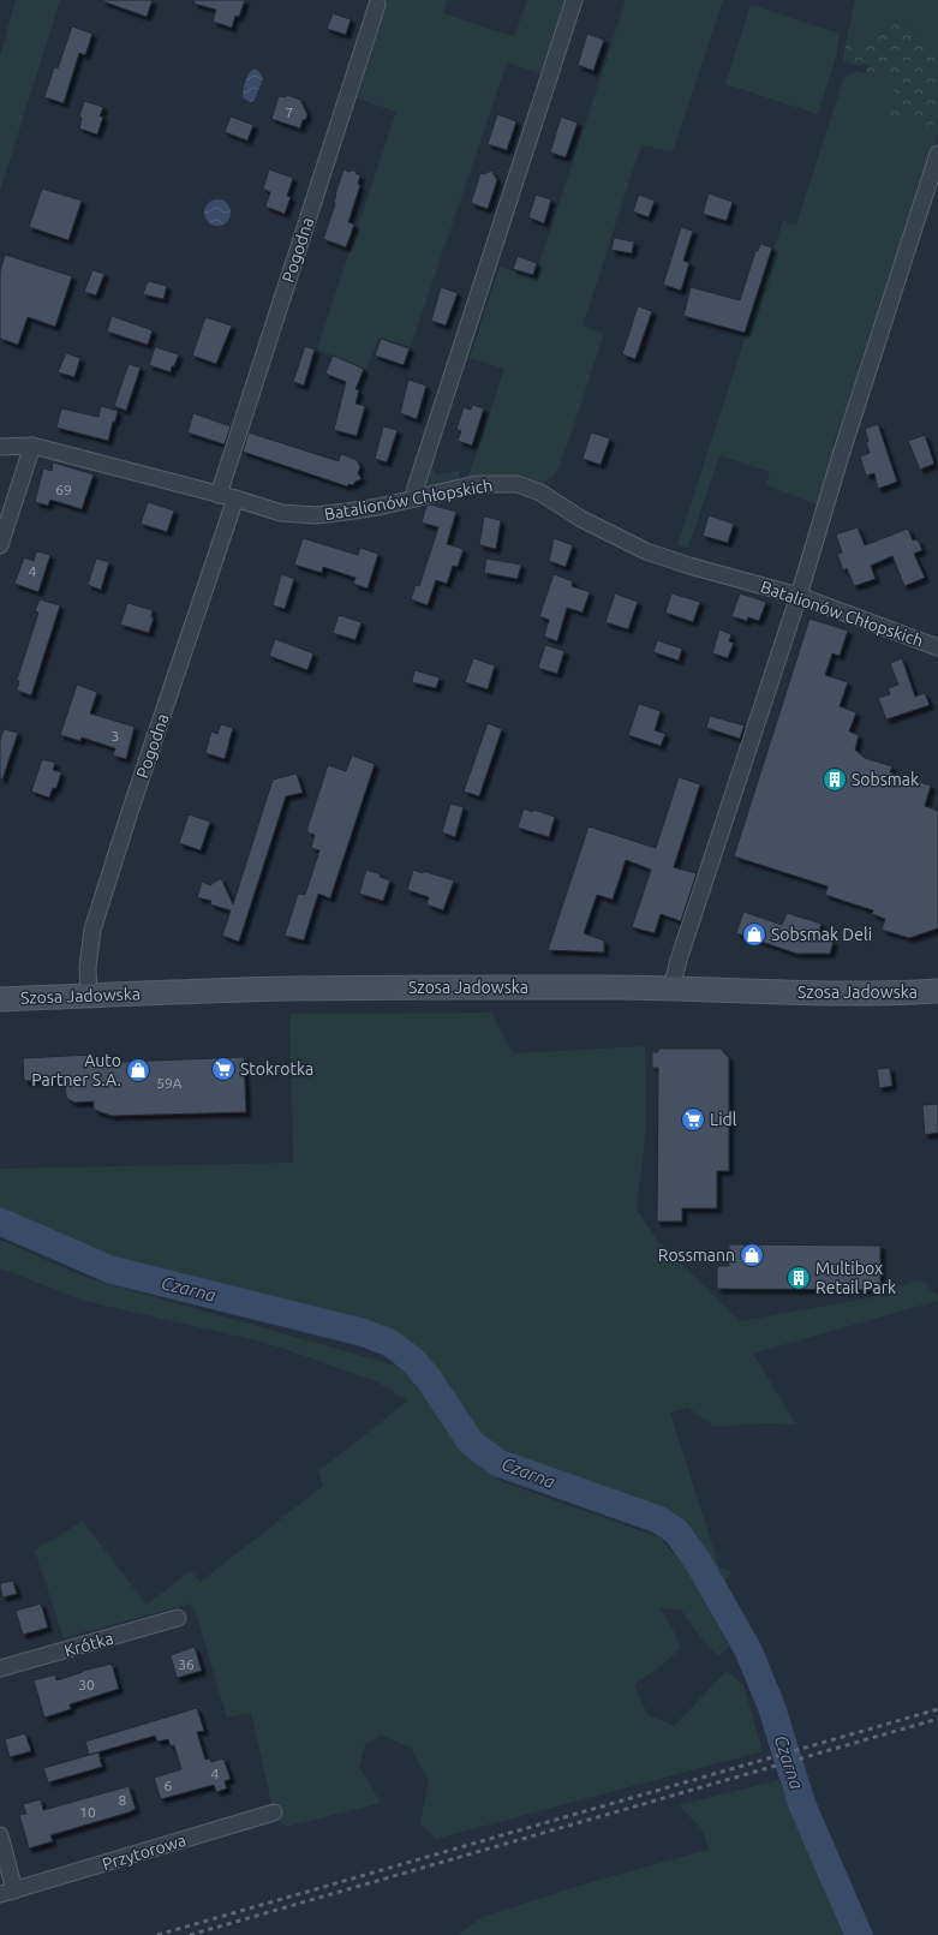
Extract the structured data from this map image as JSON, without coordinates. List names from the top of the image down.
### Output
{
  "streets": {
    "main road": ["Szosa Jadowska"],
    "street": [
      "Pogodna",
      "Batalionów Chłopskich",
      "Krótka",
      "Przytorowa"
    ]
  },
  "crossings": [
    ["Pogodna", "Batalionów Chłopskich"],
    ["Pogodna", "Szosa Jadowska"]
  ],
  "water": ["Czarna"],
  "places": {
    "building": ["Sobsmak", "Multibox Retail Park"],
    "shop": ["Sobsmak Deli", "Auto Partner S.A.", "Rossmann"],
    "supermarket": ["Stokrotka", "Lidl"]
  },
  "house_numbers": [
    "7",
    "69",
    "4",
    "3",
    "59A",
    "36",
    "30",
    "4",
    "6",
    "8",
    "10"
  ]
}
